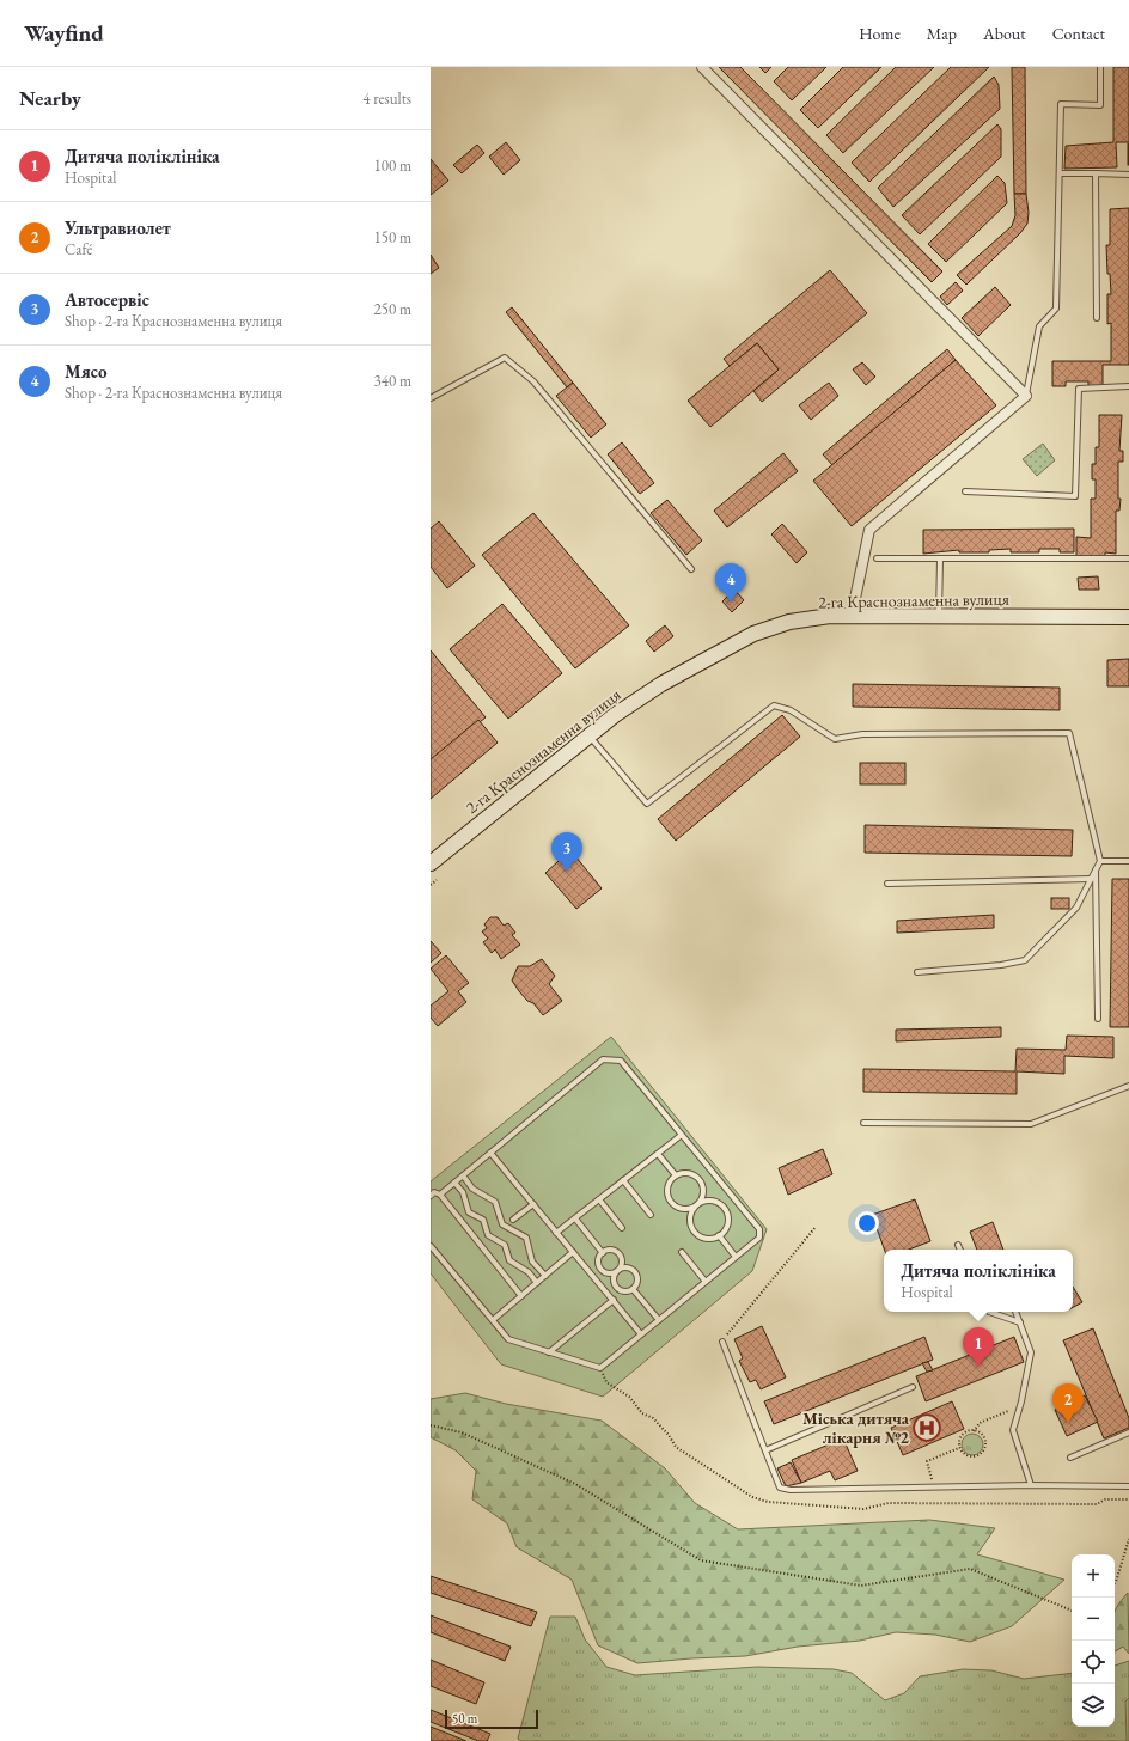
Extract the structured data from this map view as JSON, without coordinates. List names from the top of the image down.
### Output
{
  "streets": {
    "street": ["2-га Краснознаменна вулиця"]
  },
  "places": {
    "hospital": ["Міська дитяча лікарня №2"]
  },
  "scale_bar": "50 m",
  "page": {
    "header": "Wayfind",
    "nav": [
      "Home",
      "Map",
      "About",
      "Contact"
    ],
    "heading": ["Nearby", "4 results"],
    "list": [
      {
        "mark": "1",
        "name": "Дитяча поліклініка",
        "note": "Hospital",
        "value": "100 m"
      },
      {
        "mark": "2",
        "name": "Ультравиолет",
        "note": "Café",
        "value": "150 m"
      },
      {
        "mark": "3",
        "name": "Автосервіс",
        "note": "Shop · 2-га Краснознаменна вулиця",
        "value": "250 m"
      },
      {
        "mark": "4",
        "name": "Мясо",
        "note": "Shop · 2-га Краснознаменна вулиця",
        "value": "340 m"
      }
    ],
    "pins": [
      "4",
      "3",
      "1",
      "2"
    ],
    "popup": ["Дитяча поліклініка", "Hospital"],
    "map_buttons": ["+", "−"],
    "scale": "50 m"
  }
}
